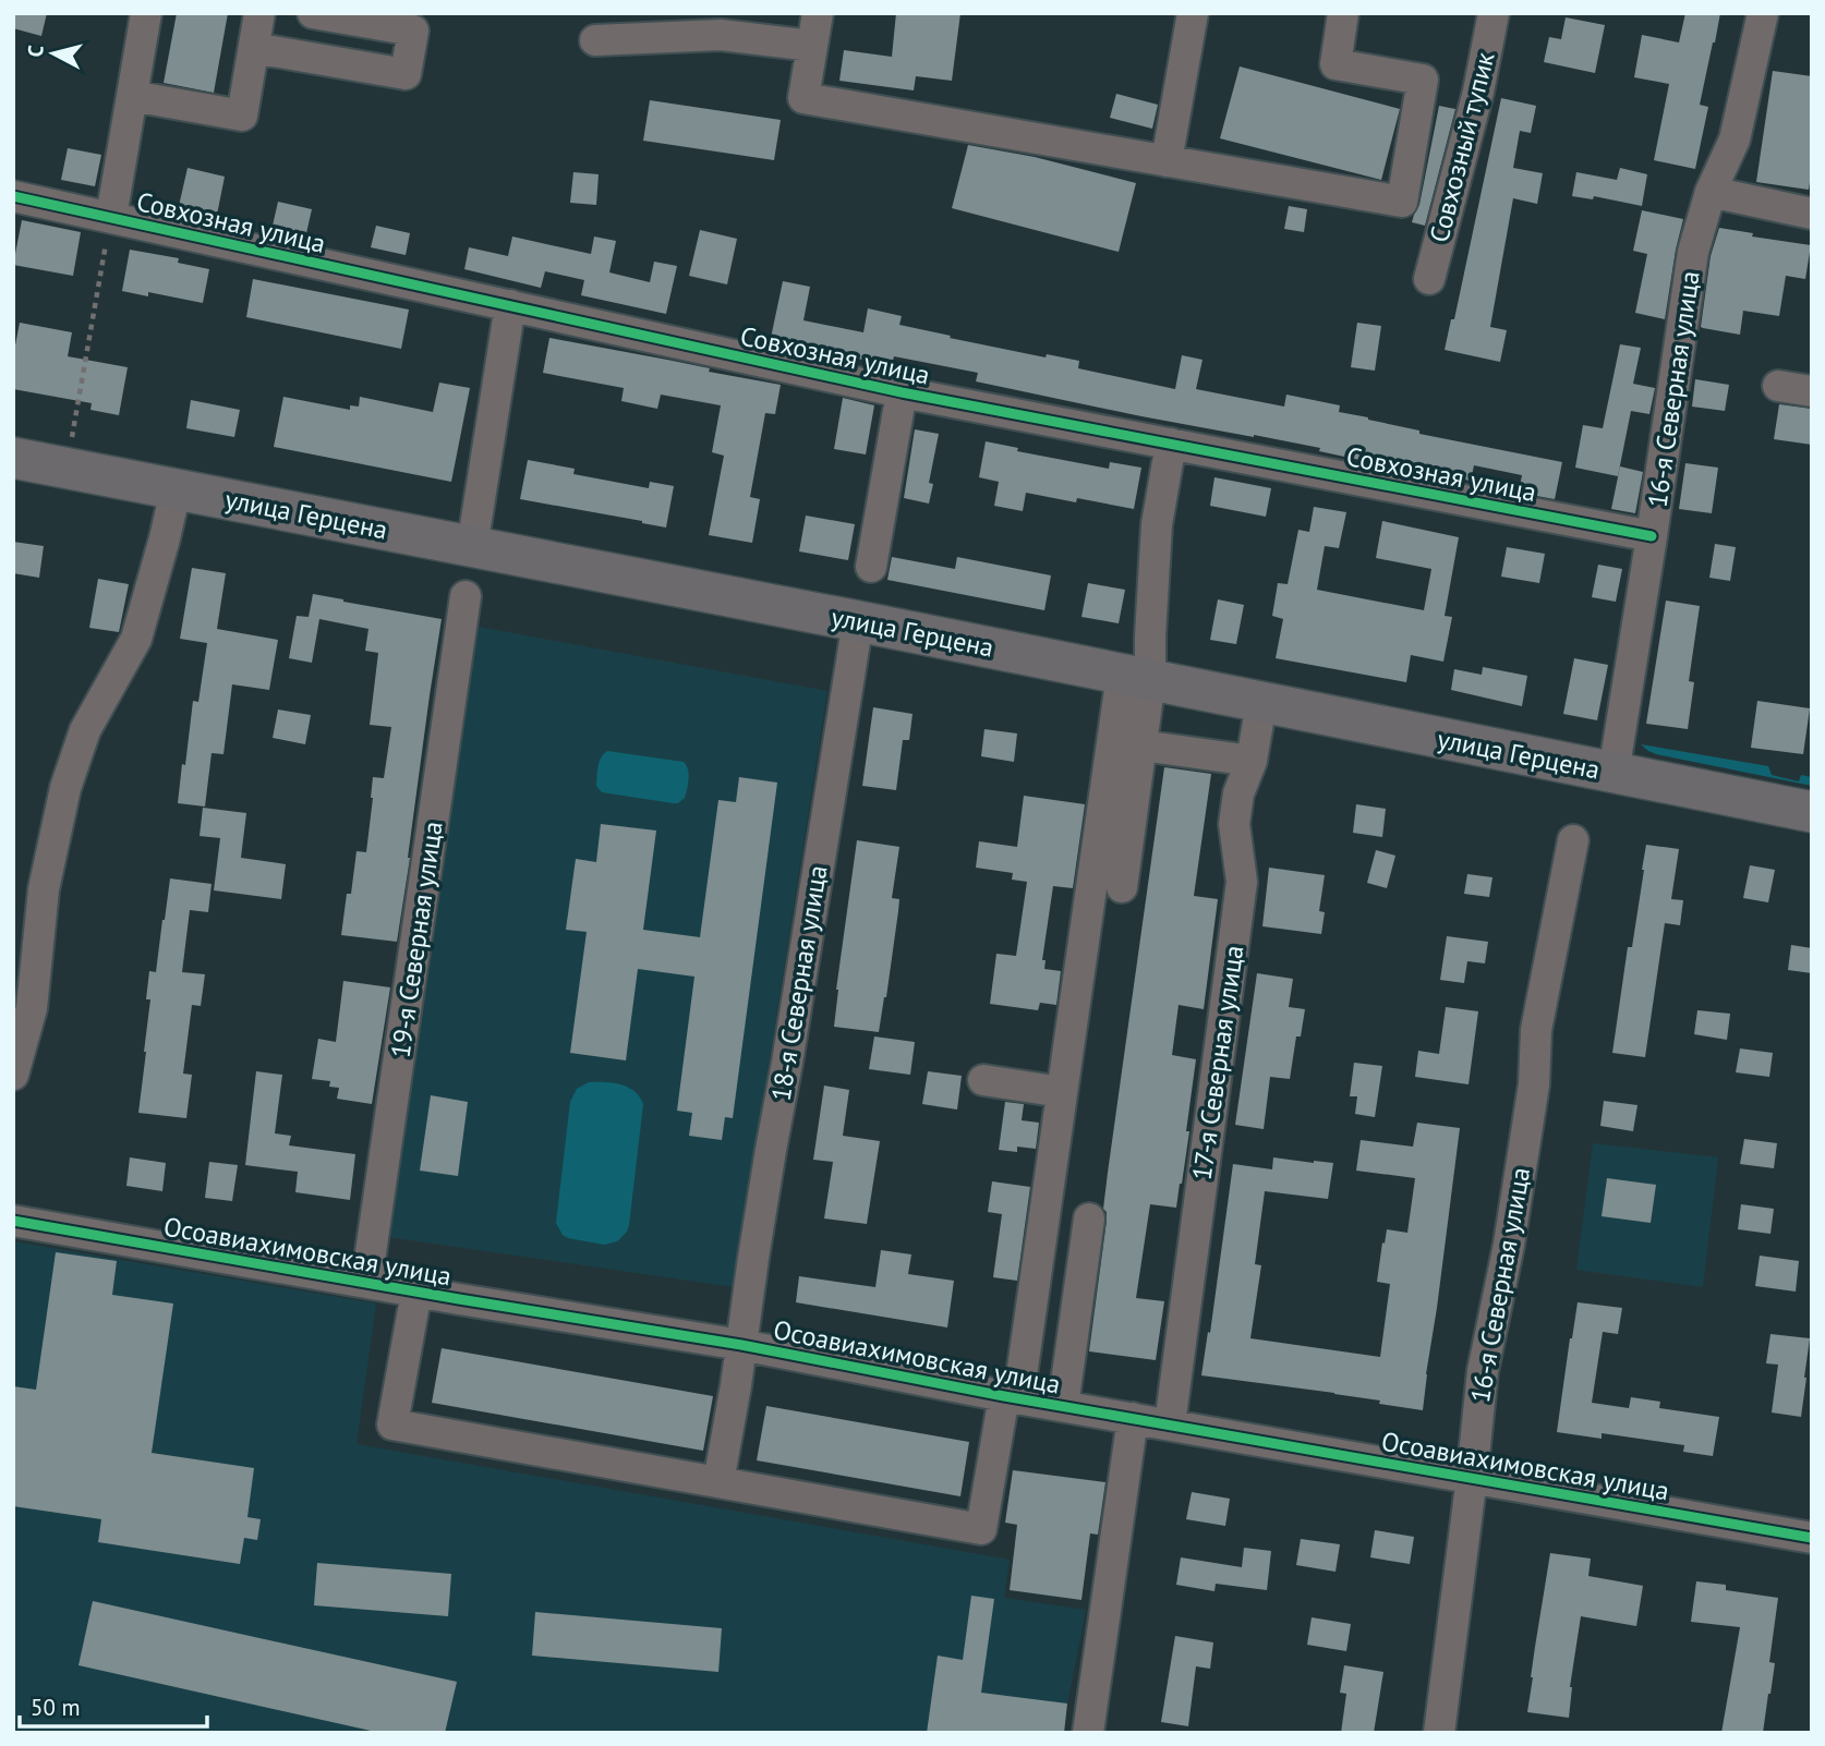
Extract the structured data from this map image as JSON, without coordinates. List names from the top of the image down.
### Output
{
  "streets": {
    "main road": ["улица Герцена"],
    "street": [
      "Совхозный тупик",
      "Совхозная улица",
      "16-я Северная улица",
      "19-я Северная улица",
      "18-я Северная улица",
      "17-я Северная улица",
      "Осоавиахимовская улица"
    ]
  },
  "crossings": [
    ["Совхозная улица", "16-я Северная улица"],
    ["16-я Северная улица", "улица Герцена"],
    ["16-я Северная улица", "Осоавиахимовская улица"],
    ["улица Герцена", "18-я Северная улица"],
    ["улица Герцена", "17-я Северная улица"],
    ["19-я Северная улица", "Осоавиахимовская улица"],
    ["18-я Северная улица", "Осоавиахимовская улица"],
    ["17-я Северная улица", "Осоавиахимовская улица"]
  ],
  "scale_bar": "50 m",
  "north": "left"
}
